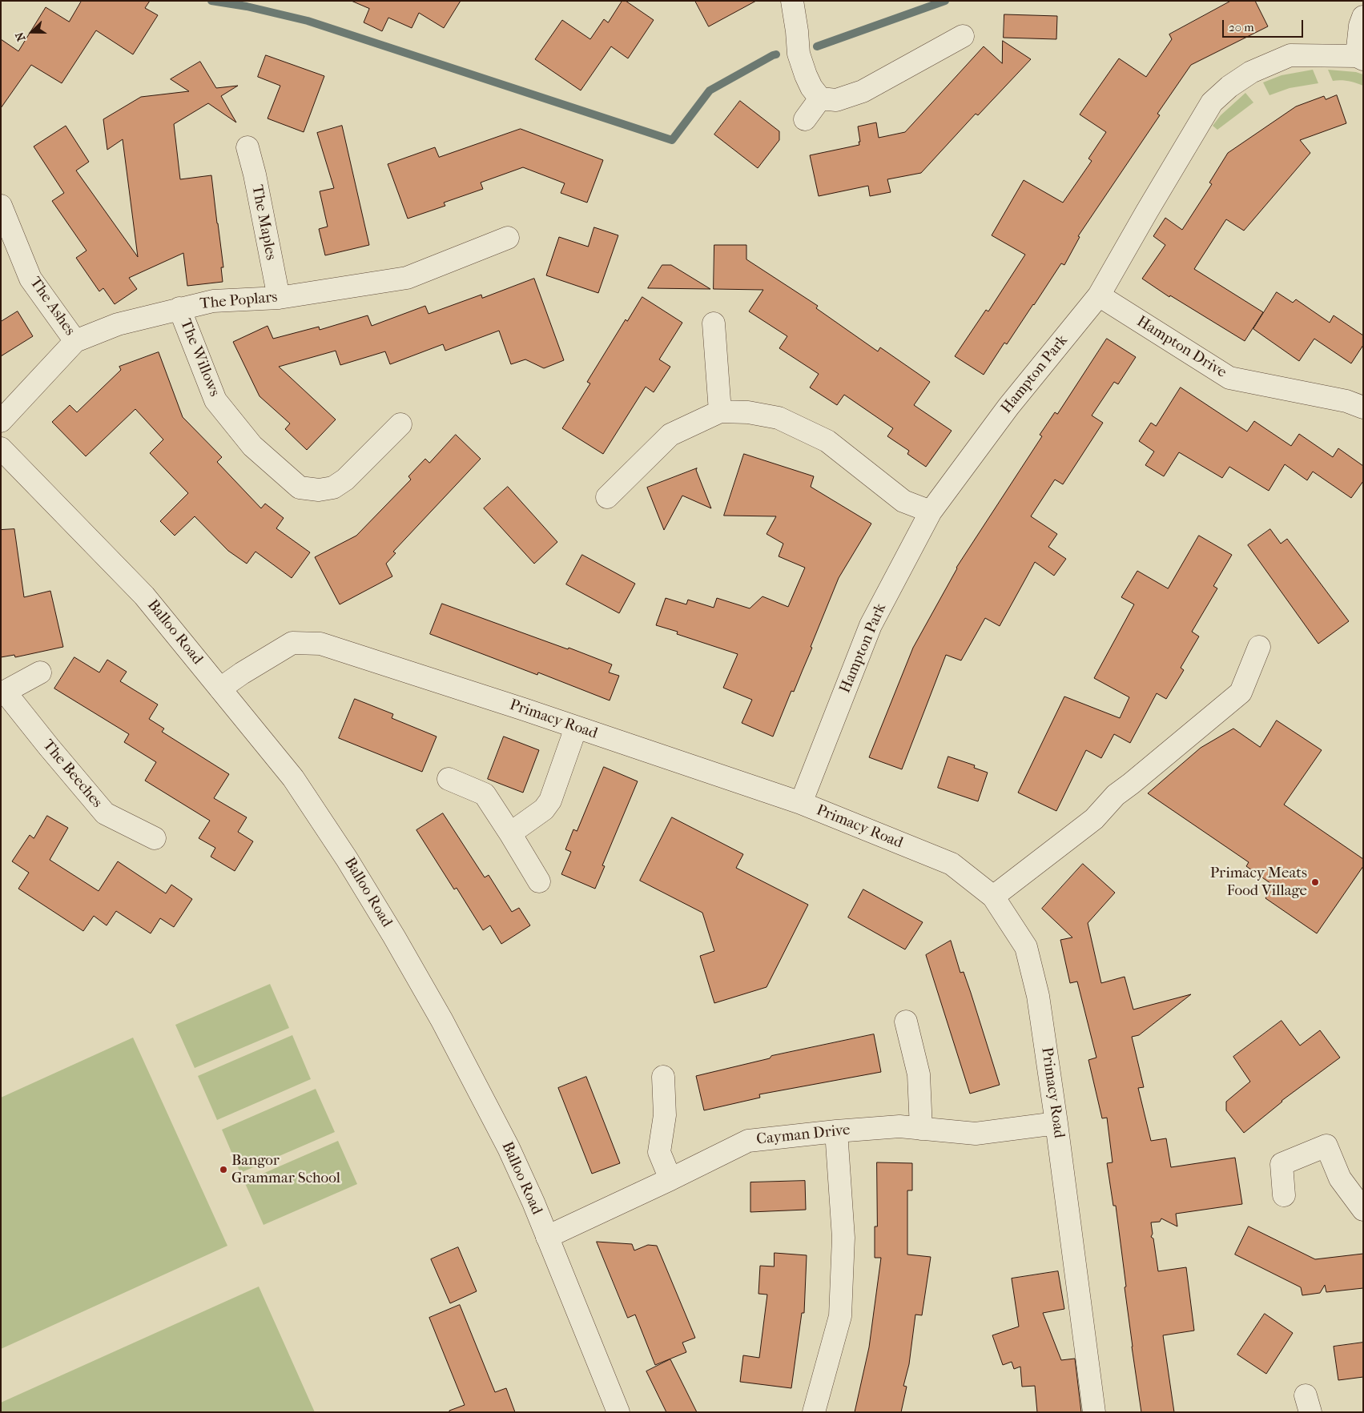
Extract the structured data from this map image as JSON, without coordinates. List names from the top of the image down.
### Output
{
  "streets": {
    "street": [
      "The Maples",
      "The Poplars",
      "The Ashes",
      "Hampton Drive",
      "The Willows",
      "Hampton Park",
      "Balloo Road",
      "Primacy Road",
      "The Beeches",
      "Cayman Drive"
    ]
  },
  "crossings": [
    ["The Maples", "The Poplars"],
    ["The Poplars", "The Ashes"],
    ["The Poplars", "The Willows"],
    ["Hampton Drive", "Hampton Park"],
    ["Hampton Park", "Primacy Road"],
    ["Balloo Road", "Primacy Road"],
    ["Balloo Road", "Cayman Drive"],
    ["Primacy Road", "Cayman Drive"]
  ],
  "places": ["Primacy Meats Food Village", "Bangor Grammar School"],
  "scale_bar": "20 m",
  "north": "left"
}
